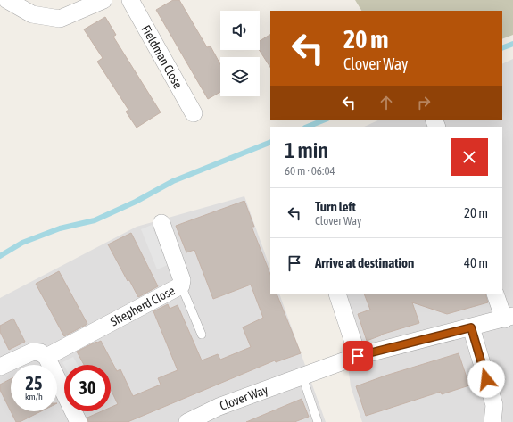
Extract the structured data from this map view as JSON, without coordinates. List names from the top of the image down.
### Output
{
  "streets": {
    "street": ["Fieldman Close", "Shepherd Close", "Clover Way"]
  },
  "page": {
    "turn": ["20 m", "Clover Way"],
    "heading": ["1 min", "60 m · 06:04"],
    "list": [
      {
        "name": "Turn left",
        "note": "Clover Way",
        "value": "20 m"
      },
      {
        "name": "Arrive at destination",
        "value": "40 m"
      }
    ],
    "speed": "25 km/h",
    "limit": "30"
  }
}
